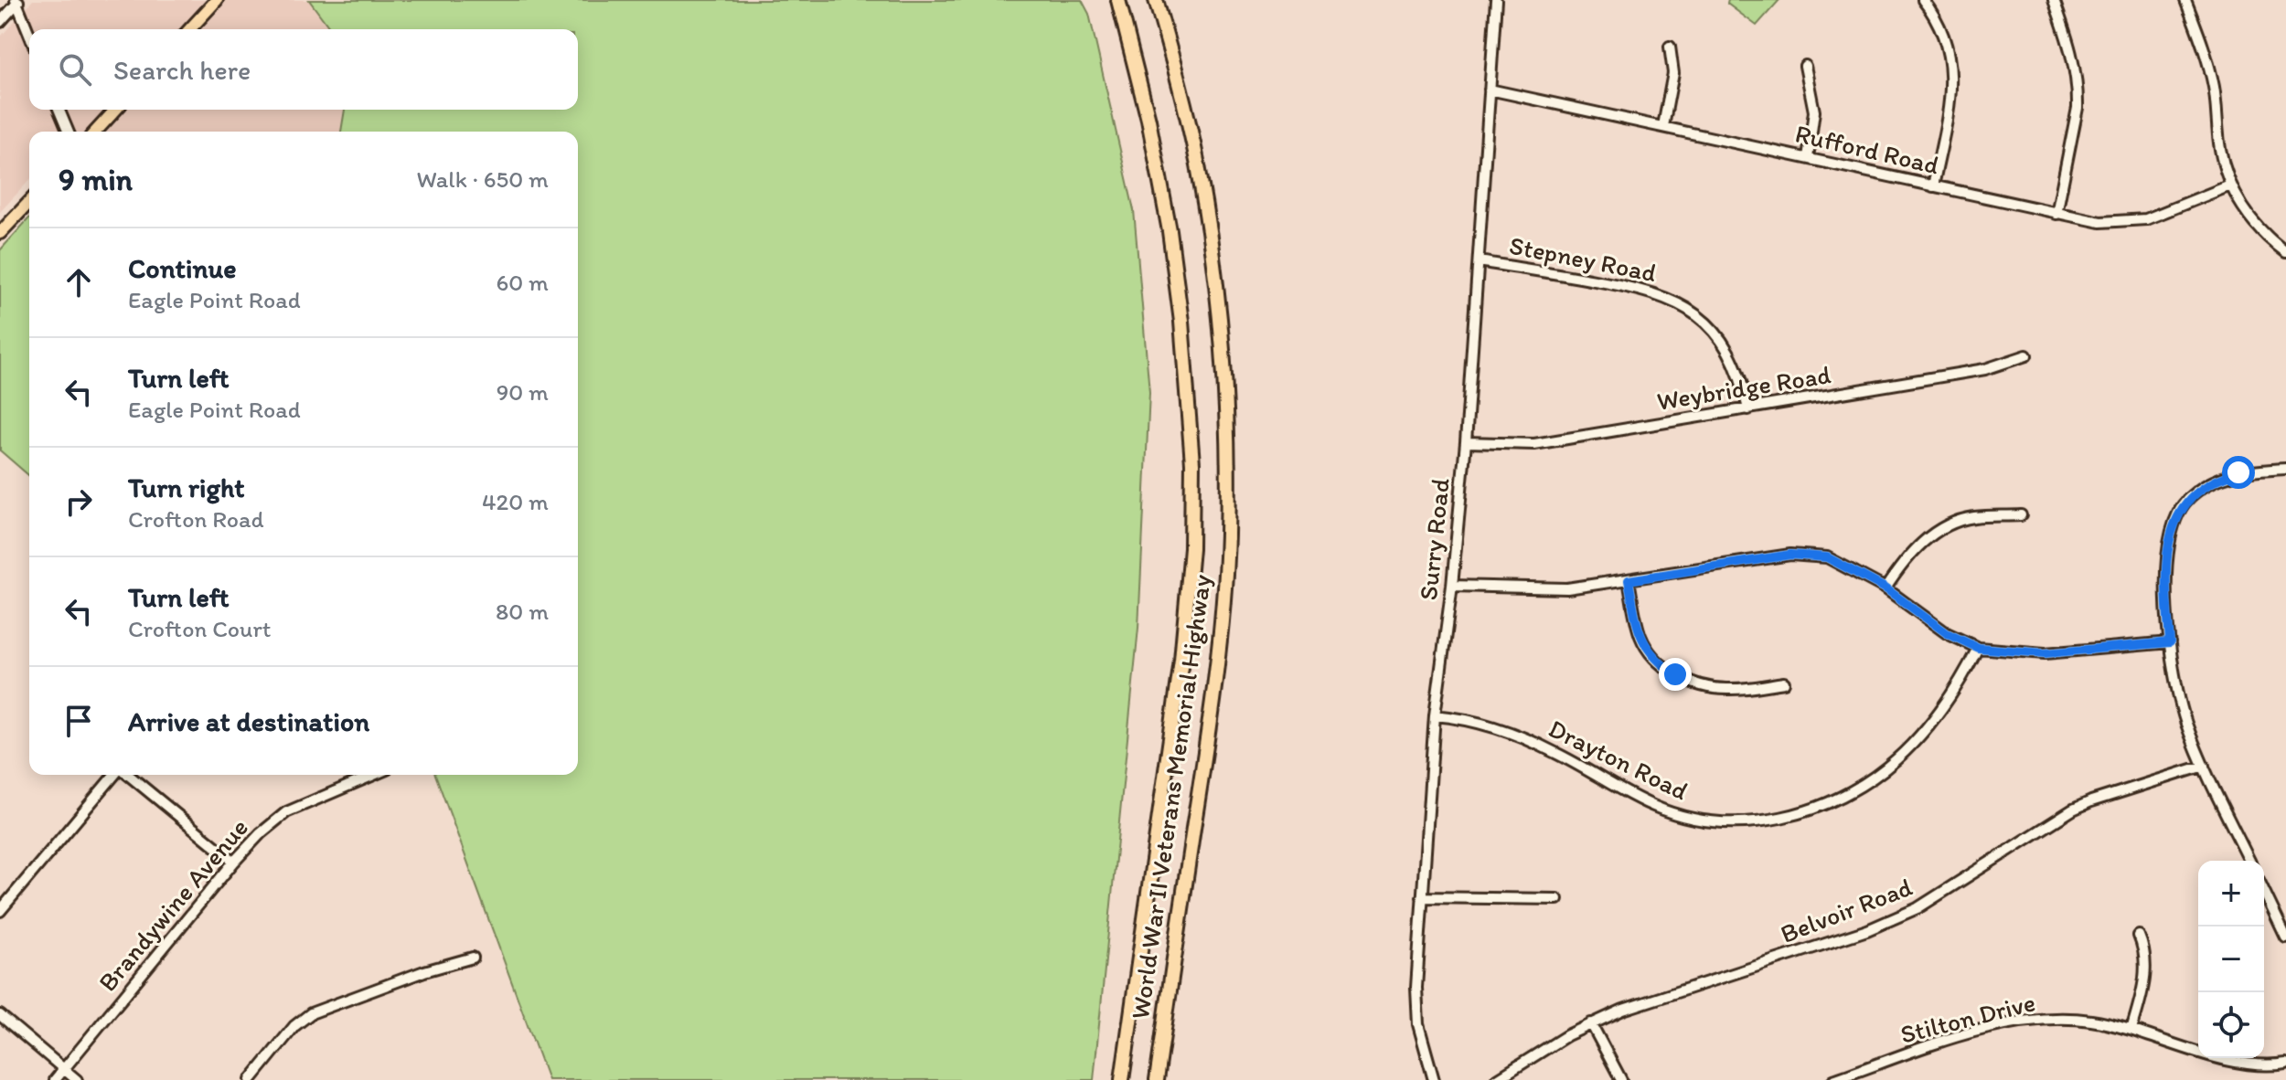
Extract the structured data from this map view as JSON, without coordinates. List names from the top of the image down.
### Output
{
  "streets": {
    "highway": ["World War II Veterans Memorial Highway"],
    "street": [
      "Rufford Road",
      "Stepney Road",
      "Weybridge Road",
      "Surry Road",
      "Drayton Road",
      "Brandywine Avenue",
      "Belvoir Road",
      "Stilton Drive"
    ]
  },
  "crossings": [
    ["Rufford Road", "Surry Road"],
    ["Stepney Road", "Weybridge Road"],
    ["Stepney Road", "Surry Road"],
    ["Weybridge Road", "Surry Road"],
    ["Surry Road", "Drayton Road"]
  ],
  "page": {
    "search": "Search here",
    "heading": ["9 min", "Walk · 650 m"],
    "list": [
      ["Continue", "Eagle Point Road", "60 m"],
      ["Turn left", "Eagle Point Road", "90 m"],
      ["Turn right", "Crofton Road", "420 m"],
      ["Turn left", "Crofton Court", "80 m"],
      "Arrive at destination"
    ],
    "map_buttons": ["+", "−"]
  }
}
